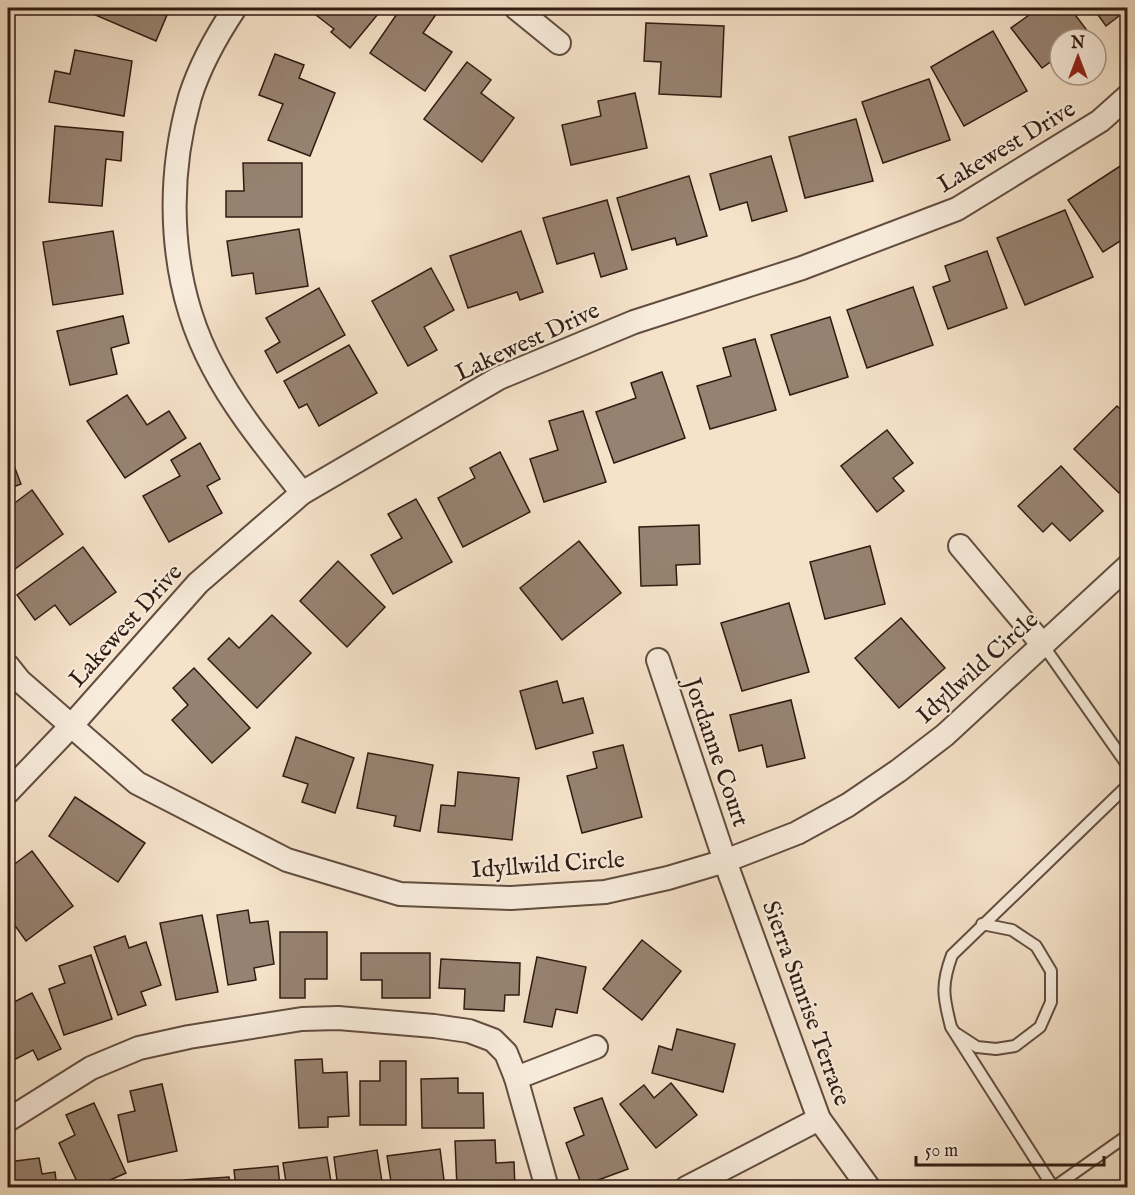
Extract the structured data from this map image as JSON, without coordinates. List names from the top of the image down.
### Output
{
  "streets": {
    "street": [
      "Lakewest Drive",
      "Idyllwild Circle",
      "Jordanne Court",
      "Sierra Sunrise Terrace"
    ]
  },
  "crossings": [
    ["Lakewest Drive", "Idyllwild Circle"],
    ["Idyllwild Circle", "Jordanne Court"],
    ["Idyllwild Circle", "Sierra Sunrise Terrace"],
    ["Jordanne Court", "Sierra Sunrise Terrace"]
  ],
  "scale_bar": "50 m",
  "north": "top"
}
